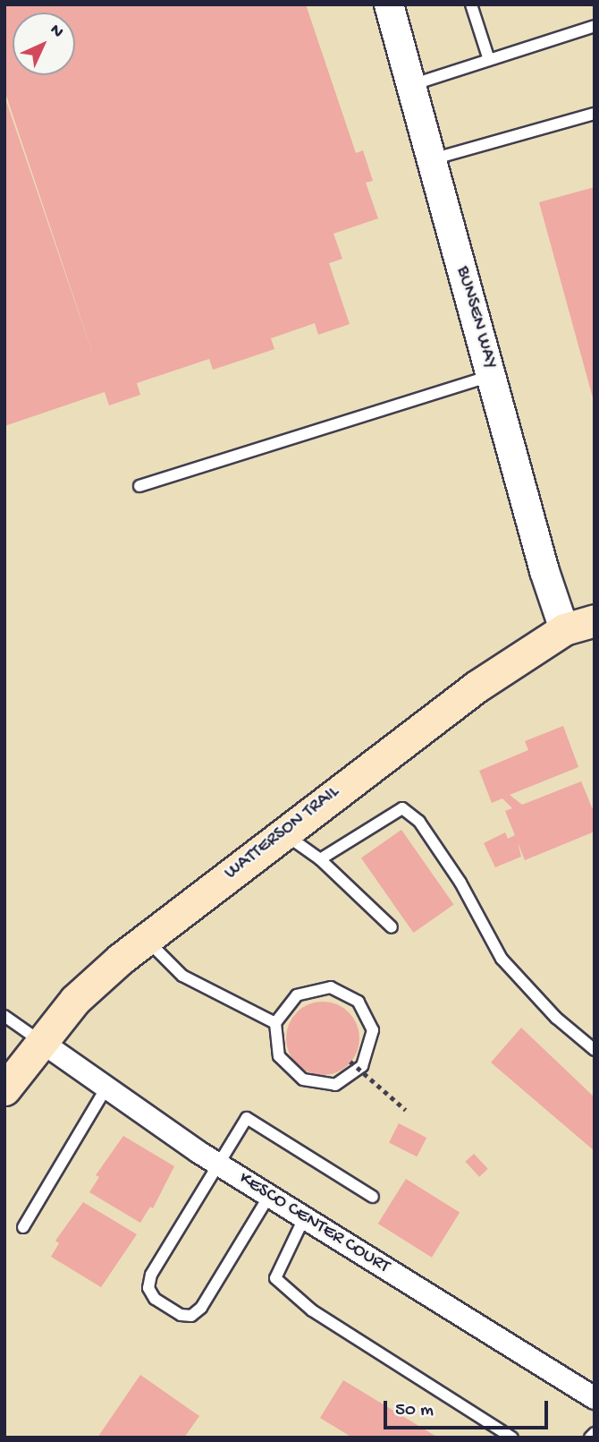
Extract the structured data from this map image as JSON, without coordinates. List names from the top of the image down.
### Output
{
  "streets": {
    "main road": ["WATTERSON TRAIL"],
    "street": ["BUNSEN WAY", "KESCO CENTER COURT"]
  },
  "crossings": [
    ["BUNSEN WAY", "WATTERSON TRAIL"],
    ["WATTERSON TRAIL", "KESCO CENTER COURT"]
  ],
  "scale_bar": "50 m",
  "north": "top right"
}
